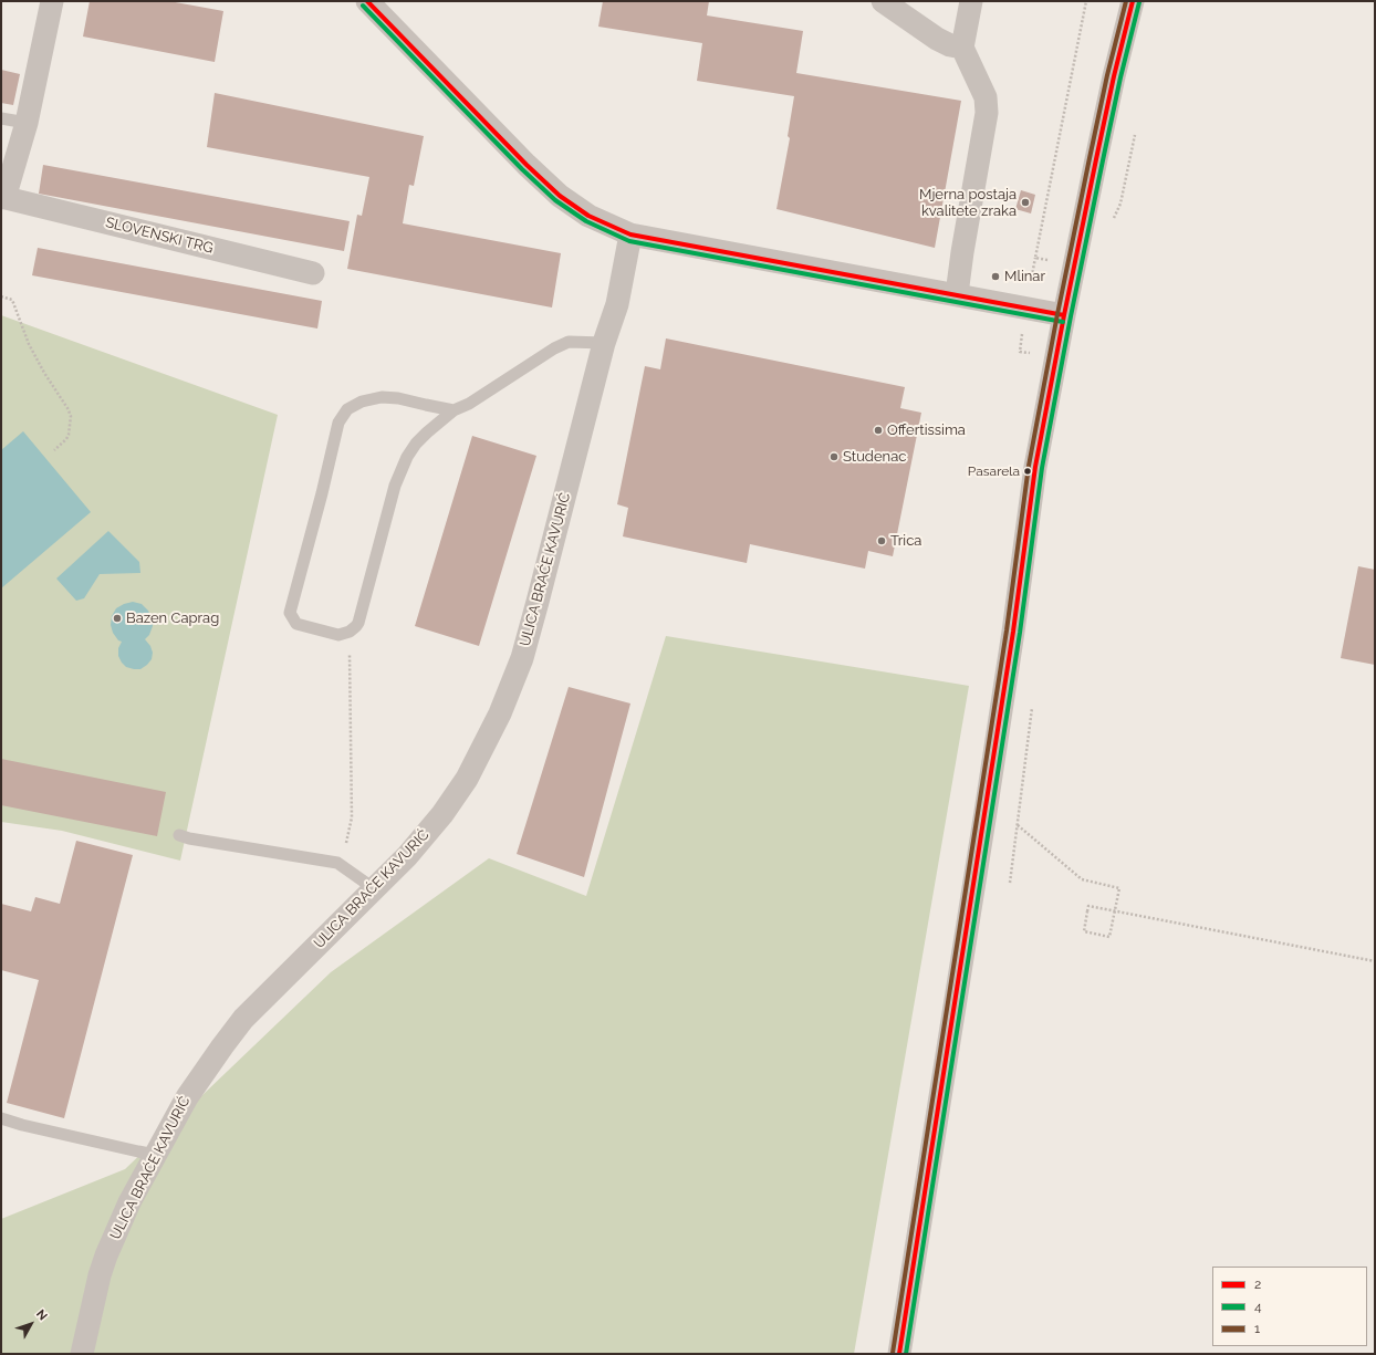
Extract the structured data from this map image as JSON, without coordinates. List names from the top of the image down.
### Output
{
  "streets": {
    "street": ["SLOVENSKI TRG", "ULICA BRAĆE KAVURIĆ"]
  },
  "places": [
    "Mjerna postaja kvalitete zraka",
    "Mlinar",
    "Offertissima",
    "Studenac",
    "Pasarela",
    "Trica",
    "Bazen Caprag"
  ],
  "lines": ["transit line 2", "transit line 1", "transit line 4"],
  "legend": ["2", "4", "1"],
  "north": "top right"
}
